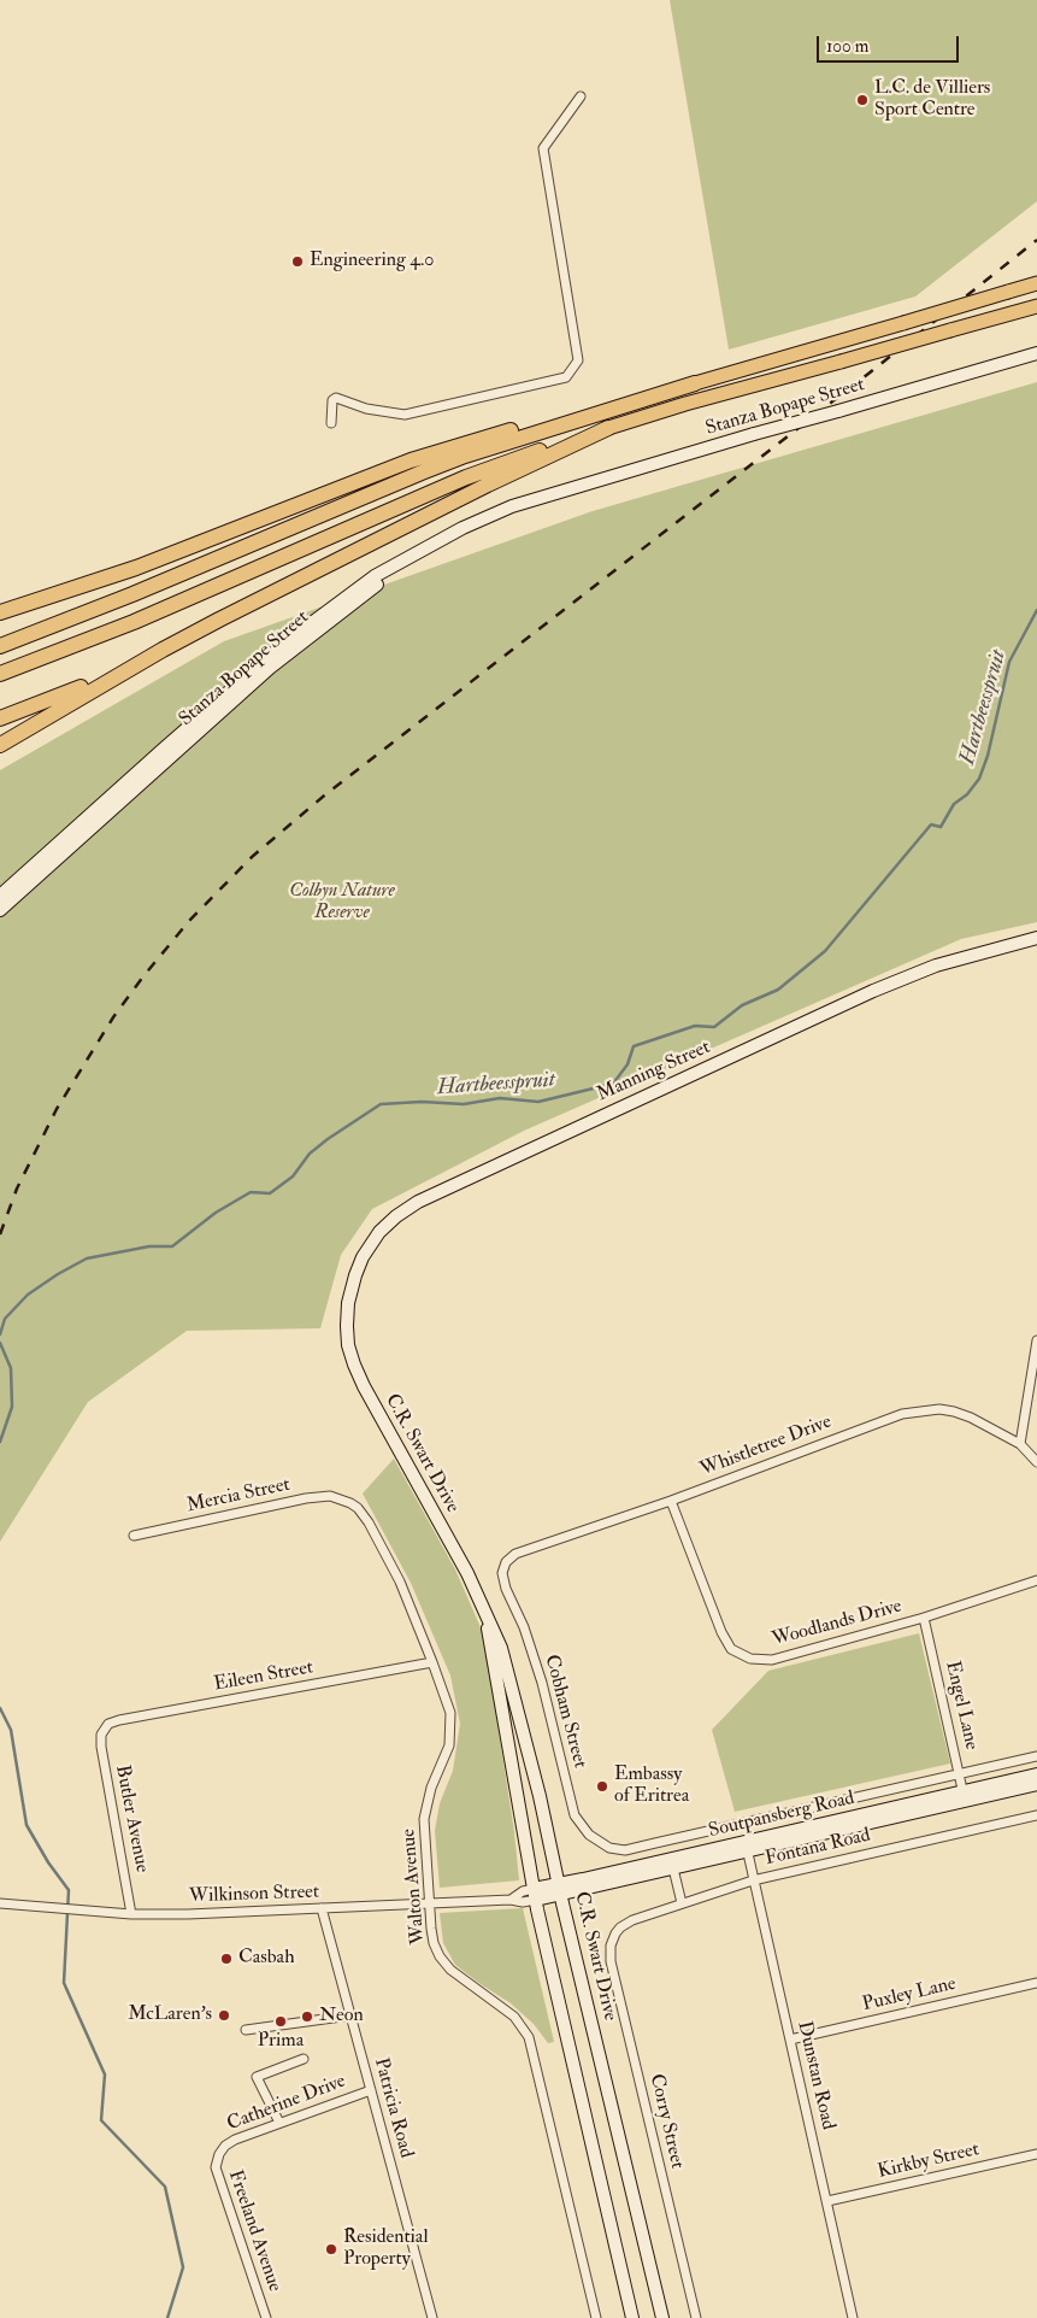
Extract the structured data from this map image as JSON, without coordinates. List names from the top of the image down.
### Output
{
  "streets": {
    "main road": [
      "Stanza Bopape Street",
      "Manning Street",
      "C.R. Swart Drive",
      "Soutpansberg Road"
    ],
    "street": [
      "Whistletree Drive",
      "Mercia Street",
      "Woodlands Drive",
      "Eileen Street",
      "Engel Lane",
      "Cobham Street",
      "Butler Avenue",
      "Fontana Road",
      "Walton Avenue",
      "Wilkinson Street",
      "Puxley Lane",
      "Dunstan Road",
      "Catherine Drive",
      "Patricia Road",
      "Corry Street",
      "Kirkby Street",
      "Freeland Avenue"
    ]
  },
  "crossings": [
    ["Manning Street", "C.R. Swart Drive"],
    ["Whistletree Drive", "Woodlands Drive"],
    ["Whistletree Drive", "Cobham Street"],
    ["C.R. Swart Drive", "Soutpansberg Road"],
    ["C.R. Swart Drive", "Wilkinson Street"],
    ["Mercia Street", "Walton Avenue"],
    ["Woodlands Drive", "Engel Lane"],
    ["Eileen Street", "Butler Avenue"],
    ["Eileen Street", "Walton Avenue"],
    ["Engel Lane", "Cobham Street"],
    ["Engel Lane", "Soutpansberg Road"],
    ["Soutpansberg Road", "Wilkinson Street"],
    ["Soutpansberg Road", "Dunstan Road"],
    ["Butler Avenue", "Wilkinson Street"],
    ["Fontana Road", "Dunstan Road"],
    ["Fontana Road", "Corry Street"],
    ["Walton Avenue", "Wilkinson Street"],
    ["Wilkinson Street", "Patricia Road"],
    ["Puxley Lane", "Dunstan Road"],
    ["Dunstan Road", "Kirkby Street"],
    ["Catherine Drive", "Patricia Road"],
    ["Catherine Drive", "Freeland Avenue"]
  ],
  "water": ["Hartbeesspruit"],
  "parks": ["Colbyn Nature Reserve"],
  "places": [
    "L.C. de Villiers Sport Centre",
    "Engineering 4.0",
    "Embassy of Eritrea",
    "Casbah",
    "McLaren's",
    "Neon",
    "Prima",
    "Residential Property"
  ],
  "scale_bar": "100 m"
}
